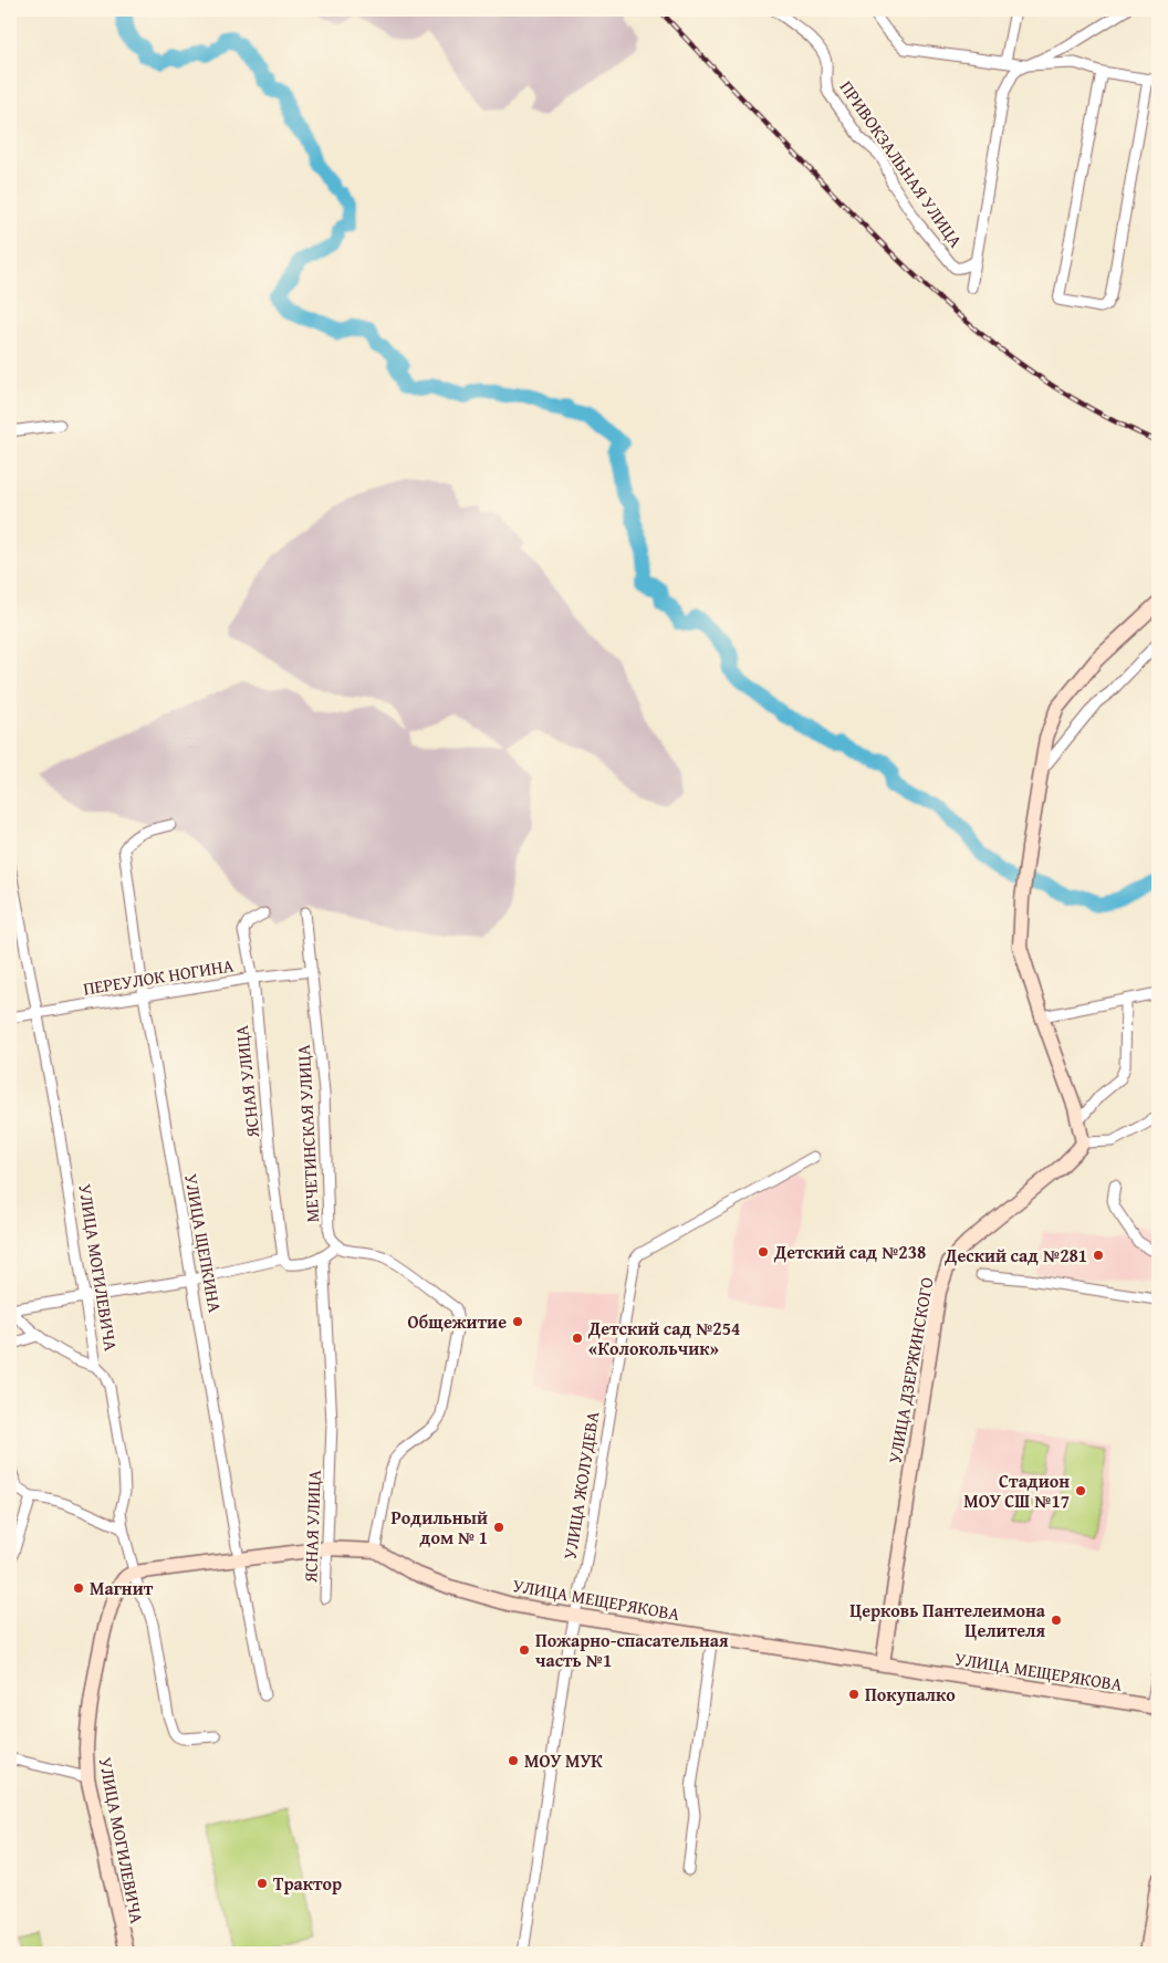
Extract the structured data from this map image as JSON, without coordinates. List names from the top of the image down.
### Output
{
  "streets": {
    "street": [
      "ПРИВОКЗАЛЬНАЯ УЛИЦА",
      "ПЕРЕУЛОК НОГИНА",
      "ЯСНАЯ УЛИЦА",
      "МЕЧЕТИНСКАЯ УЛИЦА",
      "УЛИЦА ЩЕПКИНА",
      "УЛИЦА МОГИЛЕВИЧА",
      "УЛИЦА ДЗЕРЖИНСКОГО",
      "УЛИЦА ЖОЛУДЕВА",
      "УЛИЦА МЕЩЕРЯКОВА"
    ]
  },
  "crossings": [
    ["ПЕРЕУЛОК НОГИНА", "ЯСНАЯ УЛИЦА"],
    ["ПЕРЕУЛОК НОГИНА", "МЕЧЕТИНСКАЯ УЛИЦА"],
    ["ПЕРЕУЛОК НОГИНА", "УЛИЦА ЩЕПКИНА"],
    ["ПЕРЕУЛОК НОГИНА", "УЛИЦА МОГИЛЕВИЧА"],
    ["ЯСНАЯ УЛИЦА", "УЛИЦА МЕЩЕРЯКОВА"],
    ["УЛИЦА ЩЕПКИНА", "УЛИЦА МЕЩЕРЯКОВА"],
    ["УЛИЦА МОГИЛЕВИЧА", "УЛИЦА МЕЩЕРЯКОВА"],
    ["УЛИЦА ДЗЕРЖИНСКОГО", "УЛИЦА МЕЩЕРЯКОВА"],
    ["УЛИЦА ЖОЛУДЕВА", "УЛИЦА МЕЩЕРЯКОВА"]
  ],
  "places": [
    "Детский сад №238",
    "Деский сад №281",
    "Общежитие",
    "Детский сад №254 «Колокольчик»",
    "Стадион МОУ СШ №17",
    "Родильный дом № 1",
    "Магнит",
    "Церковь Пантелеимона Целителя",
    "Пожарно-спасательная часть №1",
    "Покупалко",
    "МОУ МУК",
    "Трактор"
  ]
}
